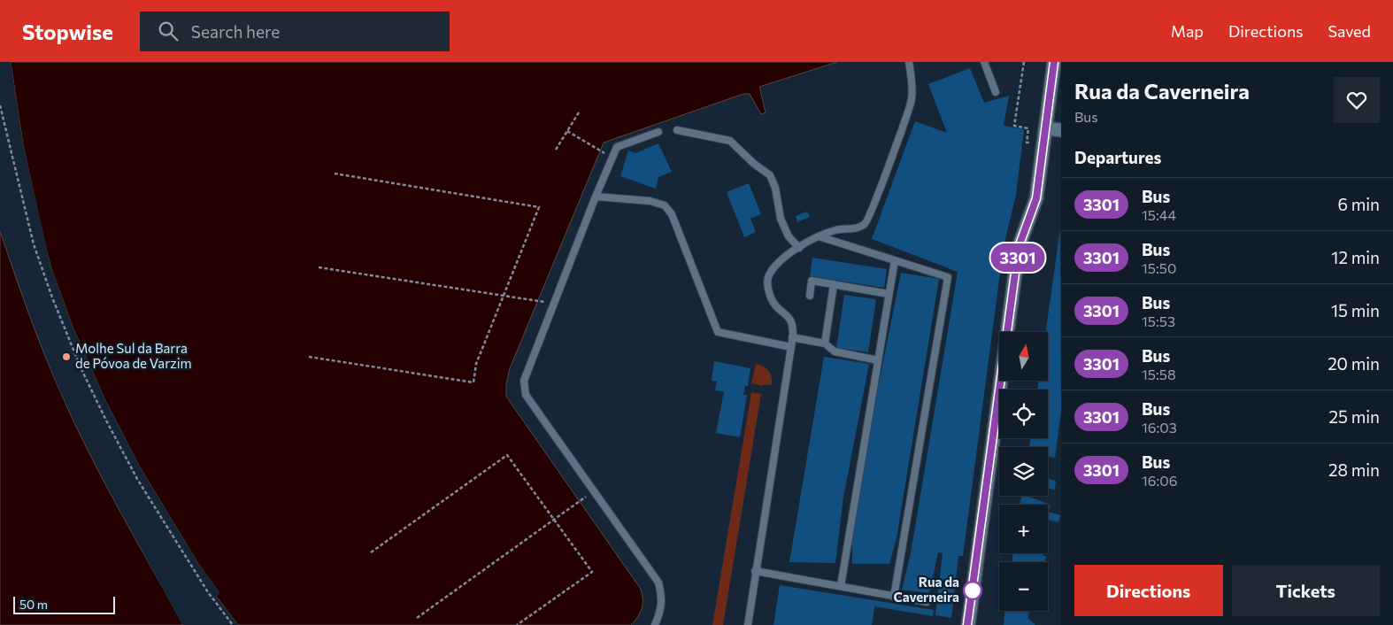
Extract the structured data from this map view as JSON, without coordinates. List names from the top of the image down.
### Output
{
  "places": ["Molhe Sul da Barra de Póvoa de Varzim", "Rua da Caverneira"],
  "lines": ["bus line 3301"],
  "scale_bar": "50 m",
  "north": "top",
  "page": {
    "header": "Stopwise",
    "search": "Search here",
    "nav": ["Map", "Directions", "Saved"],
    "on_map": "3301",
    "heading": [
      ["Rua da Caverneira", "Bus"],
      "Departures"
    ],
    "list": [
      {
        "mark": "3301",
        "name": "Bus",
        "note": "15:44",
        "value": "6 min"
      },
      {
        "mark": "3301",
        "name": "Bus",
        "note": "15:50",
        "value": "12 min"
      },
      {
        "mark": "3301",
        "name": "Bus",
        "note": "15:53",
        "value": "15 min"
      },
      {
        "mark": "3301",
        "name": "Bus",
        "note": "15:58",
        "value": "20 min"
      },
      {
        "mark": "3301",
        "name": "Bus",
        "note": "16:03",
        "value": "25 min"
      },
      {
        "mark": "3301",
        "name": "Bus",
        "note": "16:06",
        "value": "28 min"
      }
    ],
    "map_buttons": ["+", "−"],
    "buttons": ["Directions", "Tickets"],
    "scale": "50 m"
  }
}
